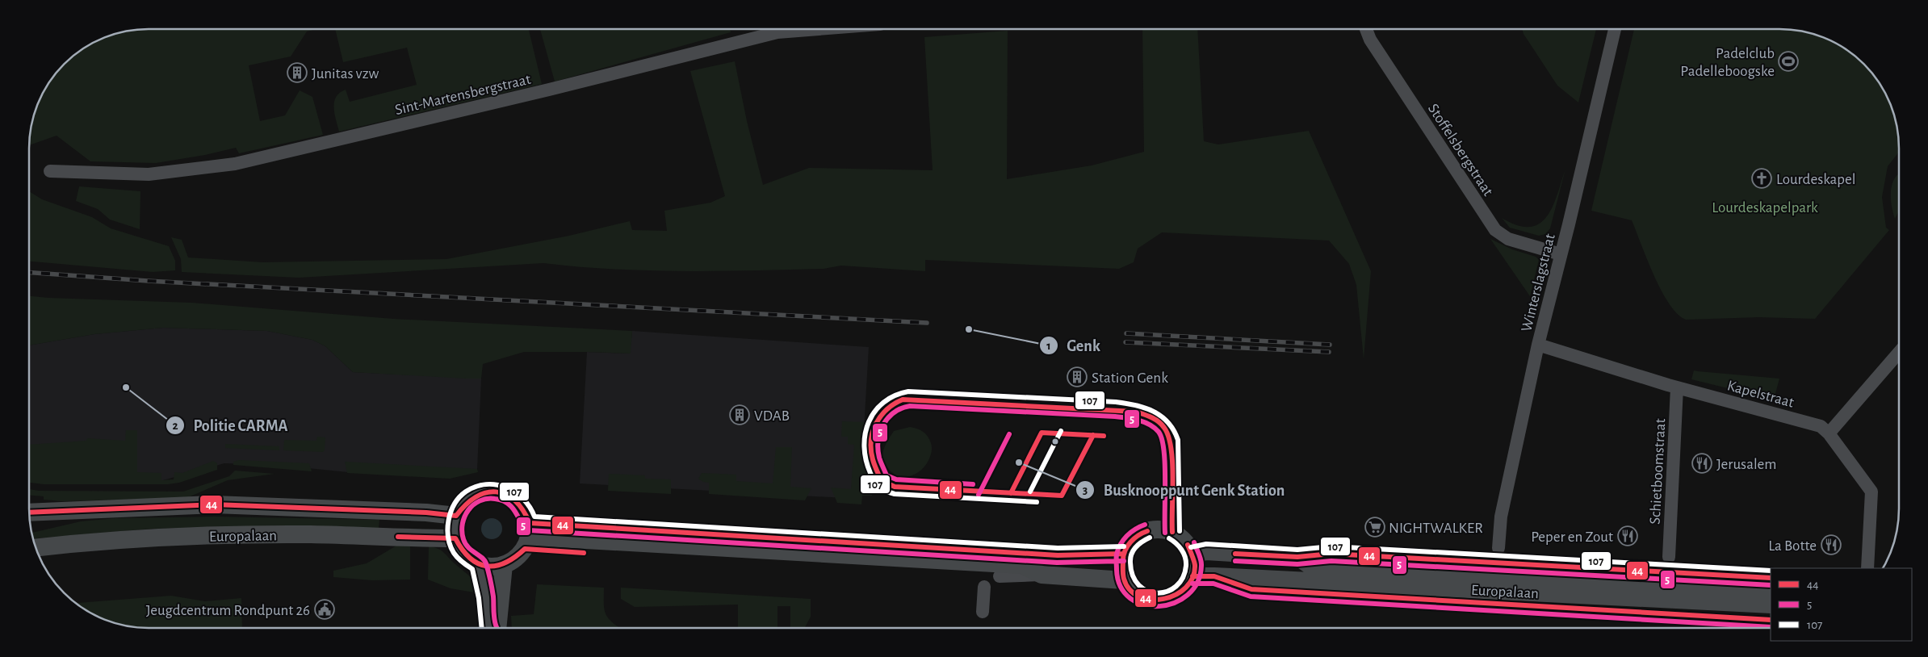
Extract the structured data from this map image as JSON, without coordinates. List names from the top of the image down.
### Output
{
  "streets": {
    "main road": ["Europalaan"],
    "street": [
      "Sint-Martensbergstraat",
      "Stoffelsbergstraat",
      "Winterslagstraat",
      "Kapelstraat",
      "Schietboomstraat"
    ]
  },
  "crossings": [
    ["Stoffelsbergstraat", "Winterslagstraat"],
    ["Winterslagstraat", "Kapelstraat"],
    ["Kapelstraat", "Schietboomstraat"]
  ],
  "parks": ["Lourdeskapelpark"],
  "places": {
    "sports": ["Padelclub Padelleboogske"],
    "building": ["Junitas vzw", "Station Genk", "VDAB"],
    "church": ["Lourdeskapel"],
    "other": ["Genk", "Politie CARMA", "Busknooppunt Genk Station"],
    "restaurant": ["Jerusalem", "Peper en Zout", "La Botte"],
    "supermarket": ["NIGHTWALKER"],
    "public building": ["Jeugdcentrum Rondpunt 26"]
  },
  "lines": ["transit line 107", "transit line 44", "transit line 5"],
  "legend": ["44", "5", "107"]
}
